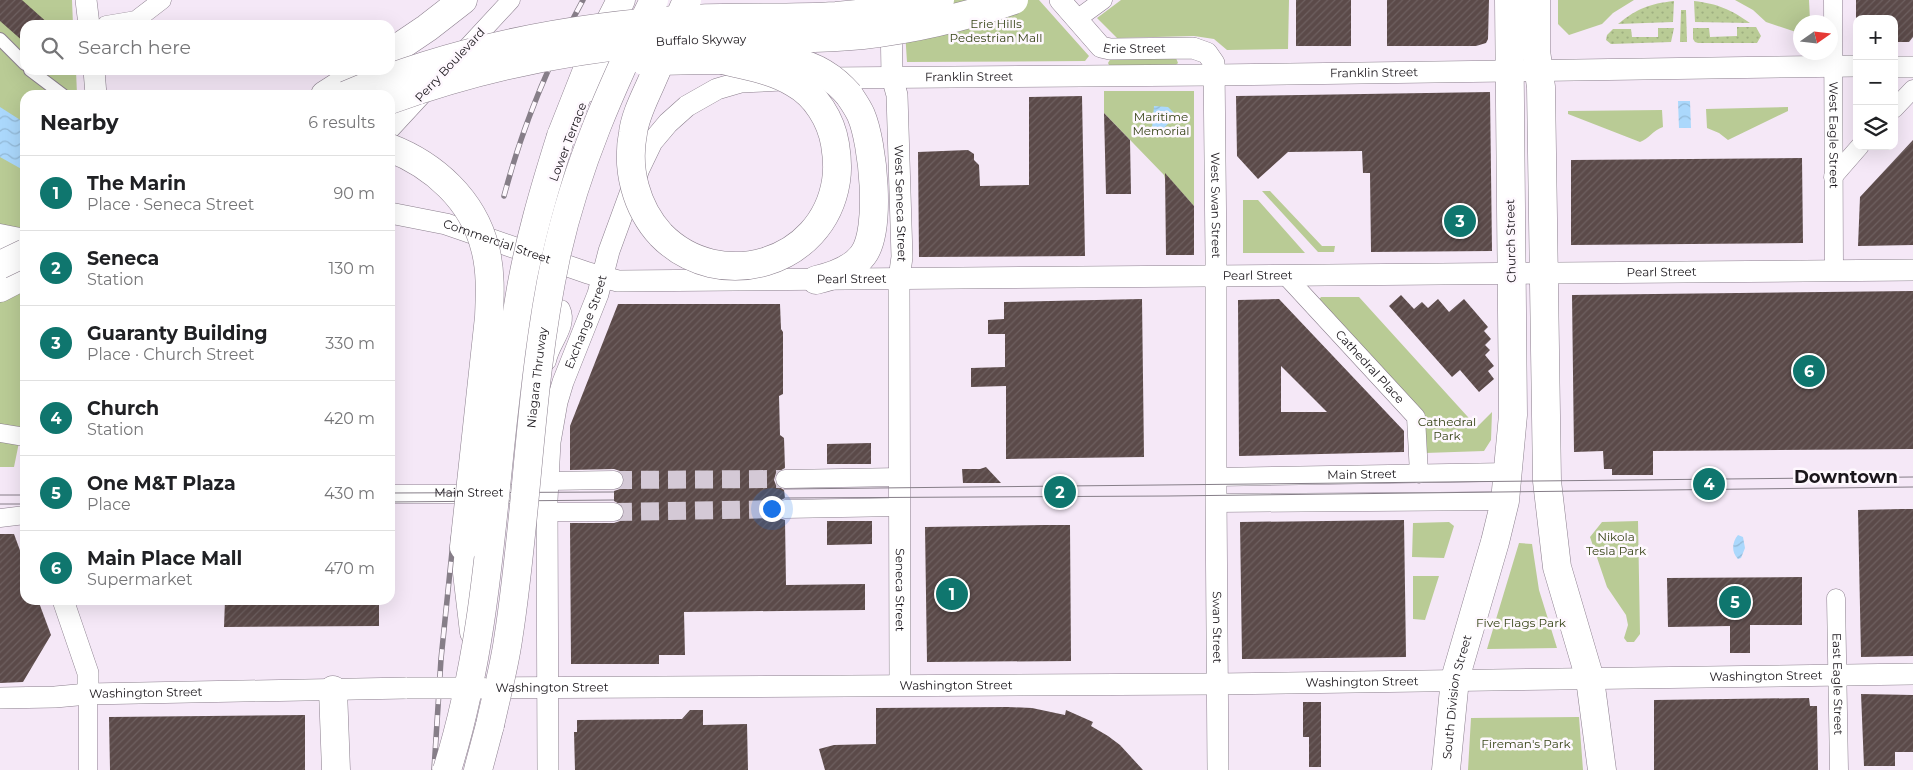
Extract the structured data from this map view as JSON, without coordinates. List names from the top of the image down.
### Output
{
  "streets": {
    "highway": [
      "Buffalo Skyway",
      "Church Street",
      "Niagara Thruway",
      "South Division Street"
    ],
    "street": [
      "Erie Street",
      "Perry Boulevard",
      "Franklin Street",
      "West Eagle Street",
      "Lower Terrace",
      "West Seneca Street",
      "West Swan Street",
      "Commercial Street",
      "Pearl Street",
      "Exchange Street",
      "Cathedral Place",
      "Main Street",
      "Seneca Street",
      "Swan Street",
      "Washington Street",
      "East Eagle Street"
    ]
  },
  "crossings": [
    ["Erie Street", "Franklin Street"],
    ["Erie Street", "West Swan Street"],
    ["Franklin Street", "West Eagle Street"],
    ["Franklin Street", "West Seneca Street"],
    ["Franklin Street", "West Swan Street"],
    ["Franklin Street", "Church Street"],
    ["Franklin Street", "Exchange Street"],
    ["West Eagle Street", "Pearl Street"],
    ["Lower Terrace", "Commercial Street"],
    ["West Seneca Street", "Pearl Street"],
    ["West Seneca Street", "Exchange Street"],
    ["West Seneca Street", "Seneca Street"],
    ["West Swan Street", "Pearl Street"],
    ["West Swan Street", "Main Street"],
    ["West Swan Street", "Swan Street"],
    ["Church Street", "Pearl Street"],
    ["Church Street", "Main Street"],
    ["Church Street", "South Division Street"],
    ["Commercial Street", "Pearl Street"],
    ["Commercial Street", "Exchange Street"],
    ["Pearl Street", "Exchange Street"],
    ["Pearl Street", "Cathedral Place"],
    ["Exchange Street", "Main Street"],
    ["Exchange Street", "Washington Street"],
    ["Cathedral Place", "Main Street"],
    ["Main Street", "Swan Street"],
    ["Main Street", "South Division Street"],
    ["Seneca Street", "Washington Street"],
    ["Swan Street", "Washington Street"],
    ["Washington Street", "East Eagle Street"],
    ["Washington Street", "South Division Street"]
  ],
  "districts": ["Downtown"],
  "parks": [
    "Erie Hills Pedestrian Mall",
    "Maritime Memorial",
    "Cathedral Park",
    "Nikola Tesla Park",
    "Five Flags Park",
    "Fireman's Park"
  ],
  "north": "right",
  "page": {
    "map_buttons": ["+", "−"],
    "search": "Search here",
    "heading": ["Nearby", "6 results"],
    "list": [
      {
        "mark": "1",
        "name": "The Marin",
        "note": "Place · Seneca Street",
        "value": "90 m"
      },
      {
        "mark": "2",
        "name": "Seneca",
        "note": "Station",
        "value": "130 m"
      },
      {
        "mark": "3",
        "name": "Guaranty Building",
        "note": "Place · Church Street",
        "value": "330 m"
      },
      {
        "mark": "4",
        "name": "Church",
        "note": "Station",
        "value": "420 m"
      },
      {
        "mark": "5",
        "name": "One M&T Plaza",
        "note": "Place",
        "value": "430 m"
      },
      {
        "mark": "6",
        "name": "Main Place Mall",
        "note": "Supermarket",
        "value": "470 m"
      }
    ],
    "pins": [
      "3",
      "6",
      "4",
      "2",
      "1",
      "5"
    ]
  }
}
